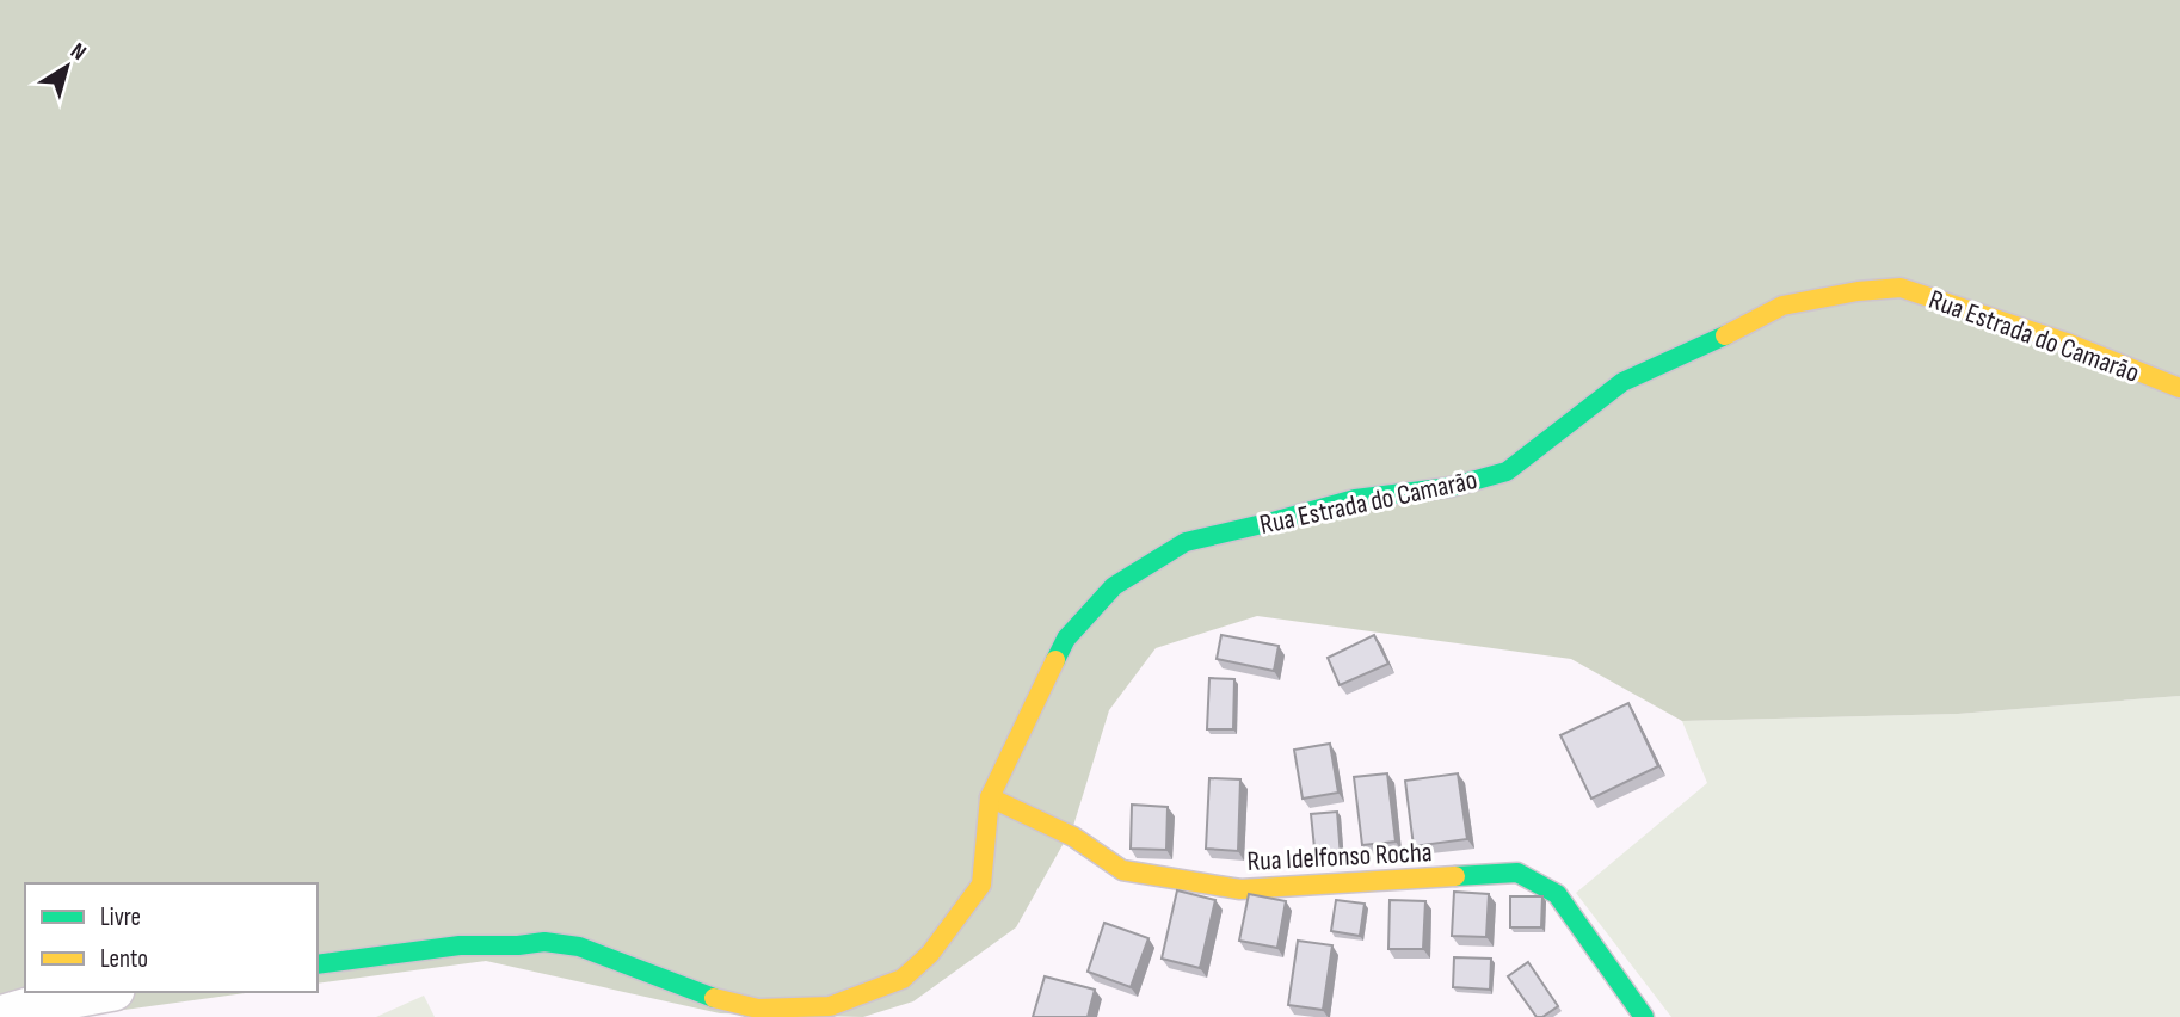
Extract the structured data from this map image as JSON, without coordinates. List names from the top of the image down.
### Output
{
  "streets": {
    "street": ["Rua Estrada do Camarão", "Rua Idelfonso Rocha"]
  },
  "crossings": [
    ["Rua Estrada do Camarão", "Rua Idelfonso Rocha"]
  ],
  "legend": ["Livre", "Lento"],
  "north": "top right"
}
